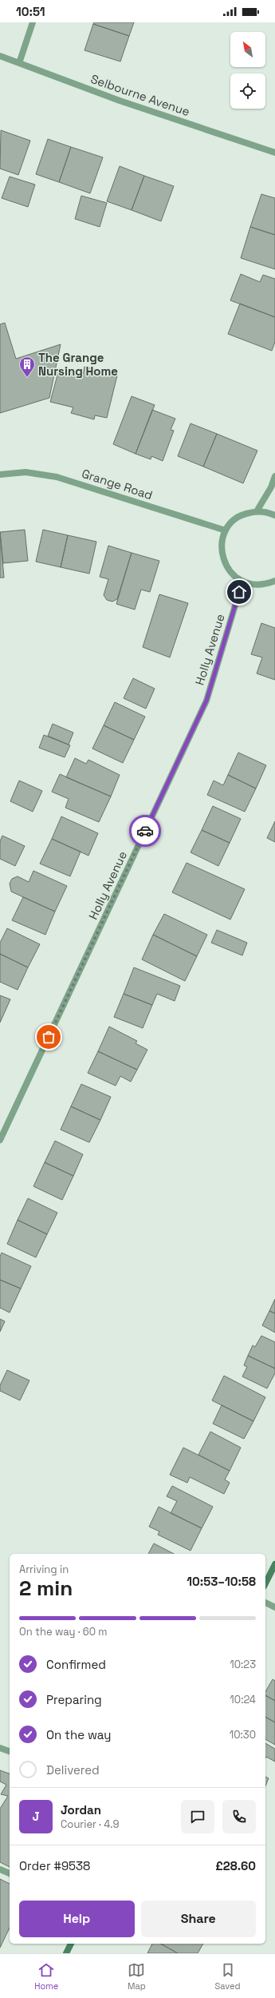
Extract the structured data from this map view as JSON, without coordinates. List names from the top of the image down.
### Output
{
  "streets": {
    "street": ["Selbourne Avenue", "Grange Road", "Holly Avenue"]
  },
  "places": {
    "building": ["The Grange Nursing Home"]
  },
  "north": "top left",
  "page": {
    "status": "10:51",
    "heading": ["2 min", "Arriving in", "10:53–10:58"],
    "panel": [
      "Jordan",
      "Courier · 4.9",
      "Order #9538",
      "£28.60"
    ],
    "bar": "On the way · 60 m",
    "list": [
      ["Confirmed", "10:23"],
      ["Preparing", "10:24"],
      ["On the way", "10:30"],
      "Delivered"
    ],
    "round": "J",
    "buttons": ["Help", "Share"],
    "tabs": ["Home", "Map", "Saved"]
  }
}
